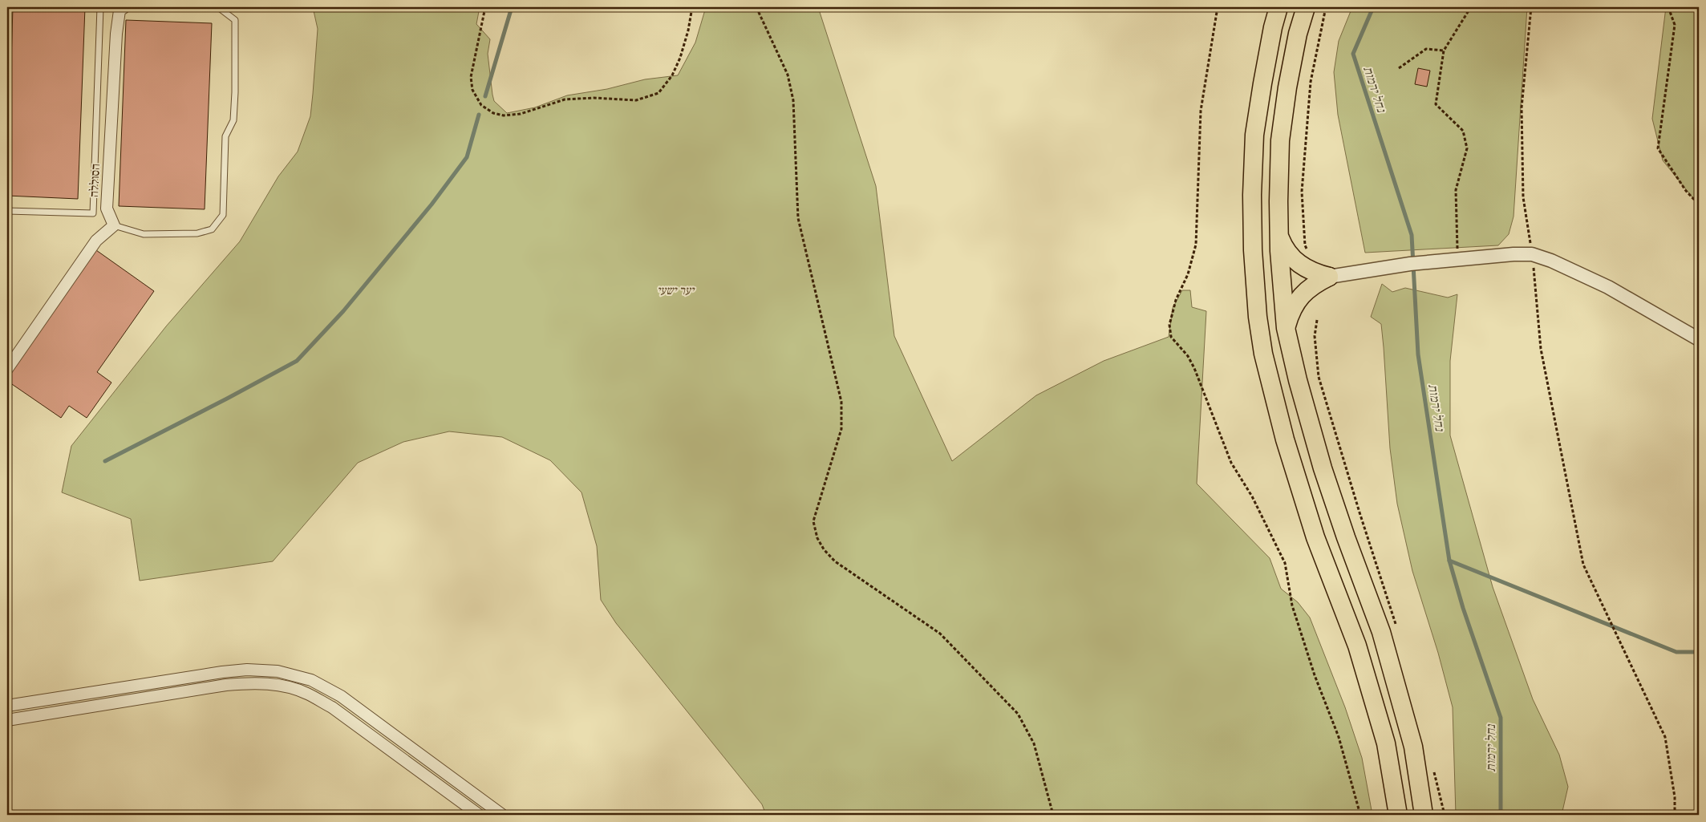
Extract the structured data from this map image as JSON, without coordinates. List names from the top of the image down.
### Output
{
  "streets": {
    "street": ["הסוללה"]
  },
  "water": ["נחל ירמות"],
  "parks": ["יער ישעי"]
}
